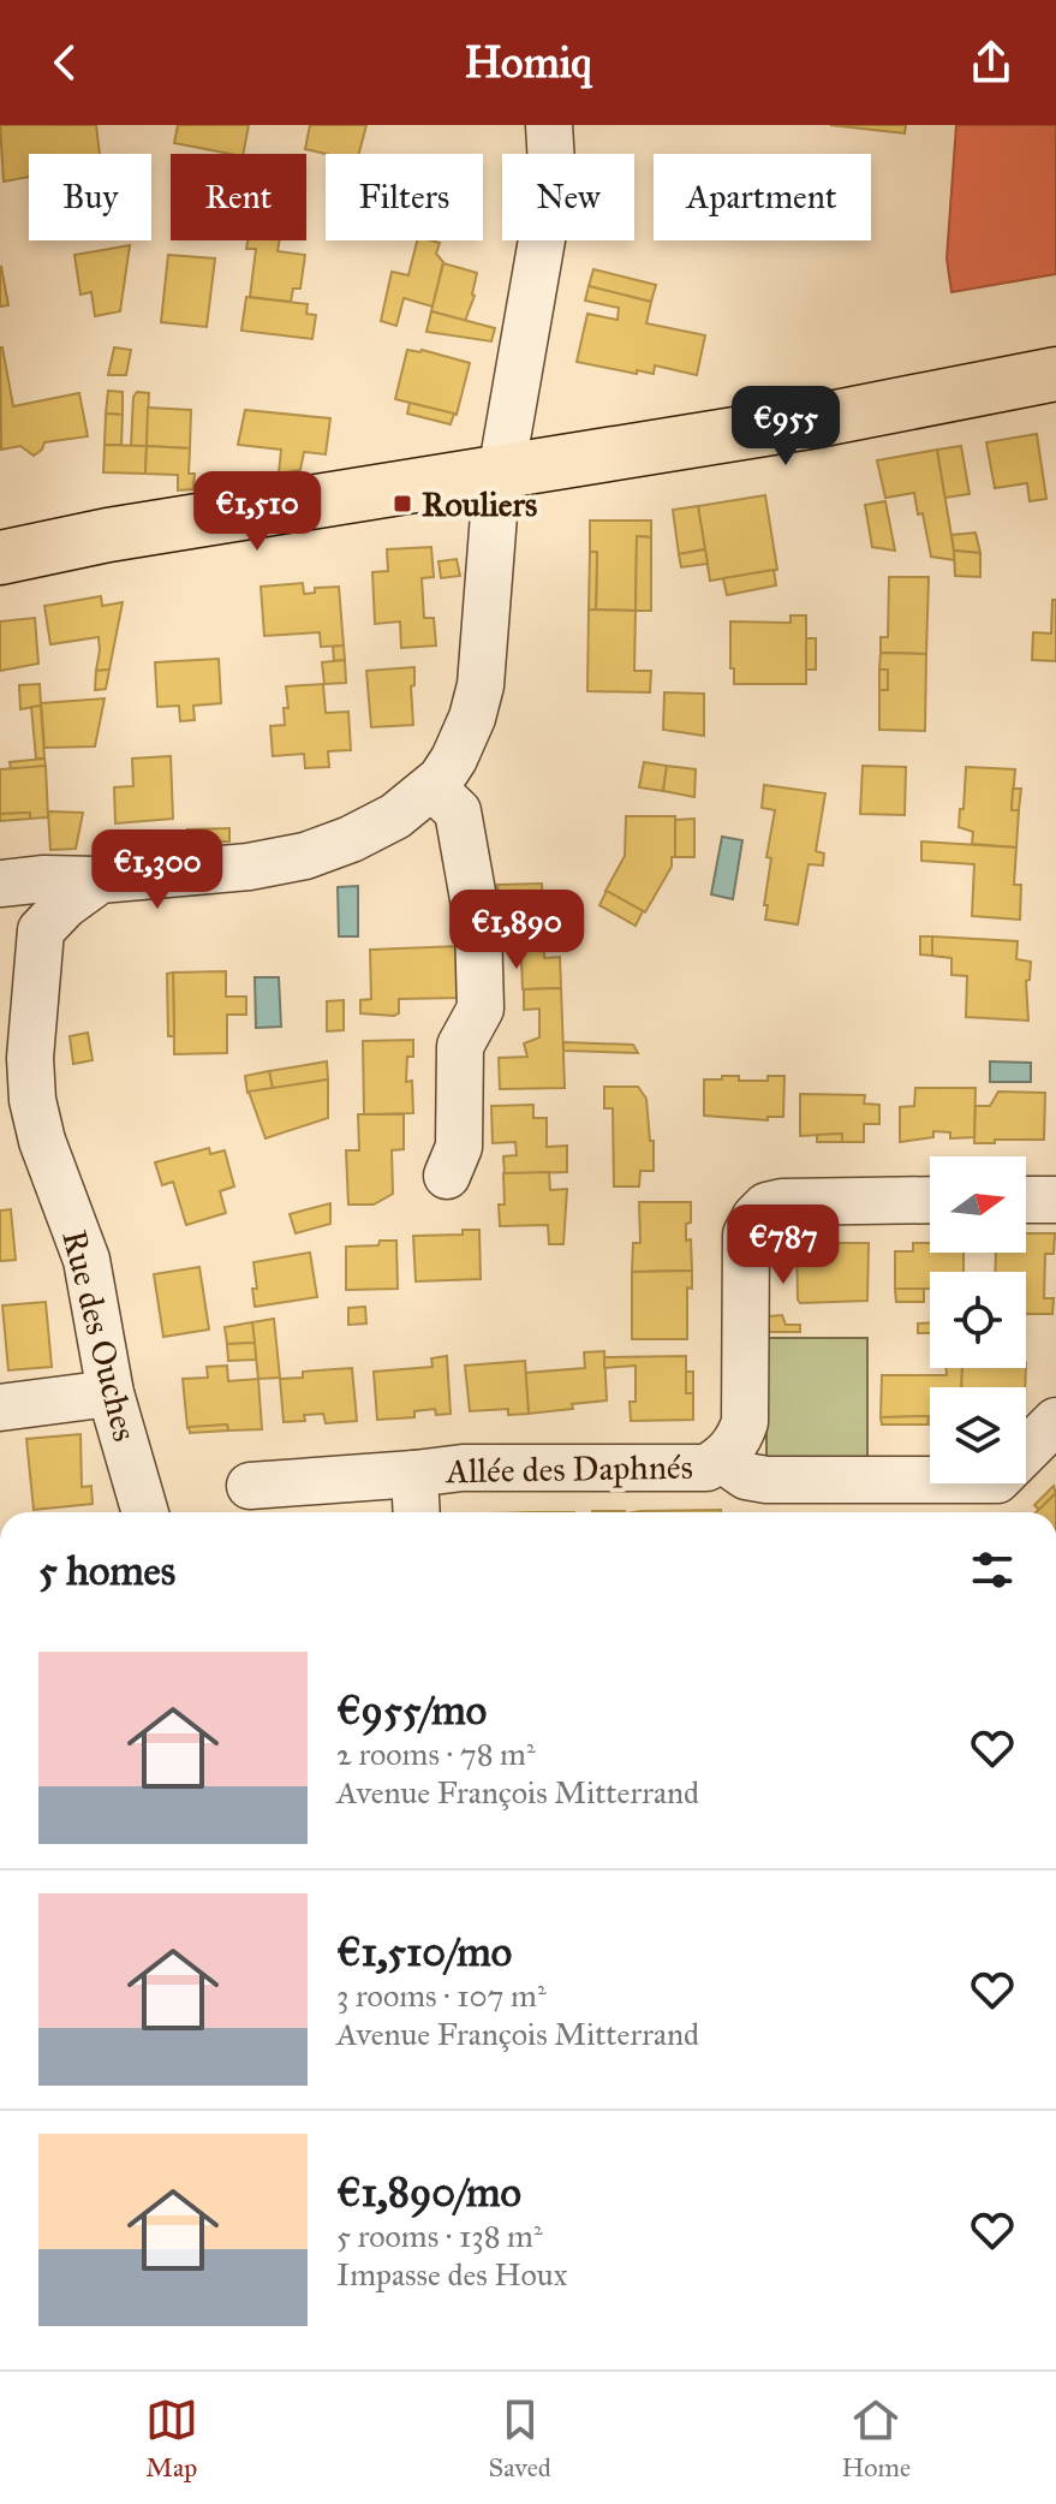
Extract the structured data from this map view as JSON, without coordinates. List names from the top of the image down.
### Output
{
  "streets": {
    "street": ["Rue des Ouches", "Allée des Daphnés"]
  },
  "places": {
    "transit": ["Rouliers"]
  },
  "north": "right",
  "page": {
    "header": "Homiq",
    "chip": [
      "Buy",
      "Rent",
      "Filters",
      "New",
      "Apartment"
    ],
    "price": [
      "€955",
      "€1,510",
      "€1,300",
      "€1,890",
      "€787"
    ],
    "heading": "5 homes",
    "list": [
      {
        "name": "€955/mo",
        "note": "2 rooms · 78 m² · Avenue François Mitterrand"
      },
      {
        "name": "€1,510/mo",
        "note": "3 rooms · 107 m² · Avenue François Mitterrand"
      },
      {
        "name": "€1,890/mo",
        "note": "5 rooms · 138 m² · Impasse des Houx"
      }
    ],
    "tabs": ["Map", "Saved", "Home"]
  }
}
